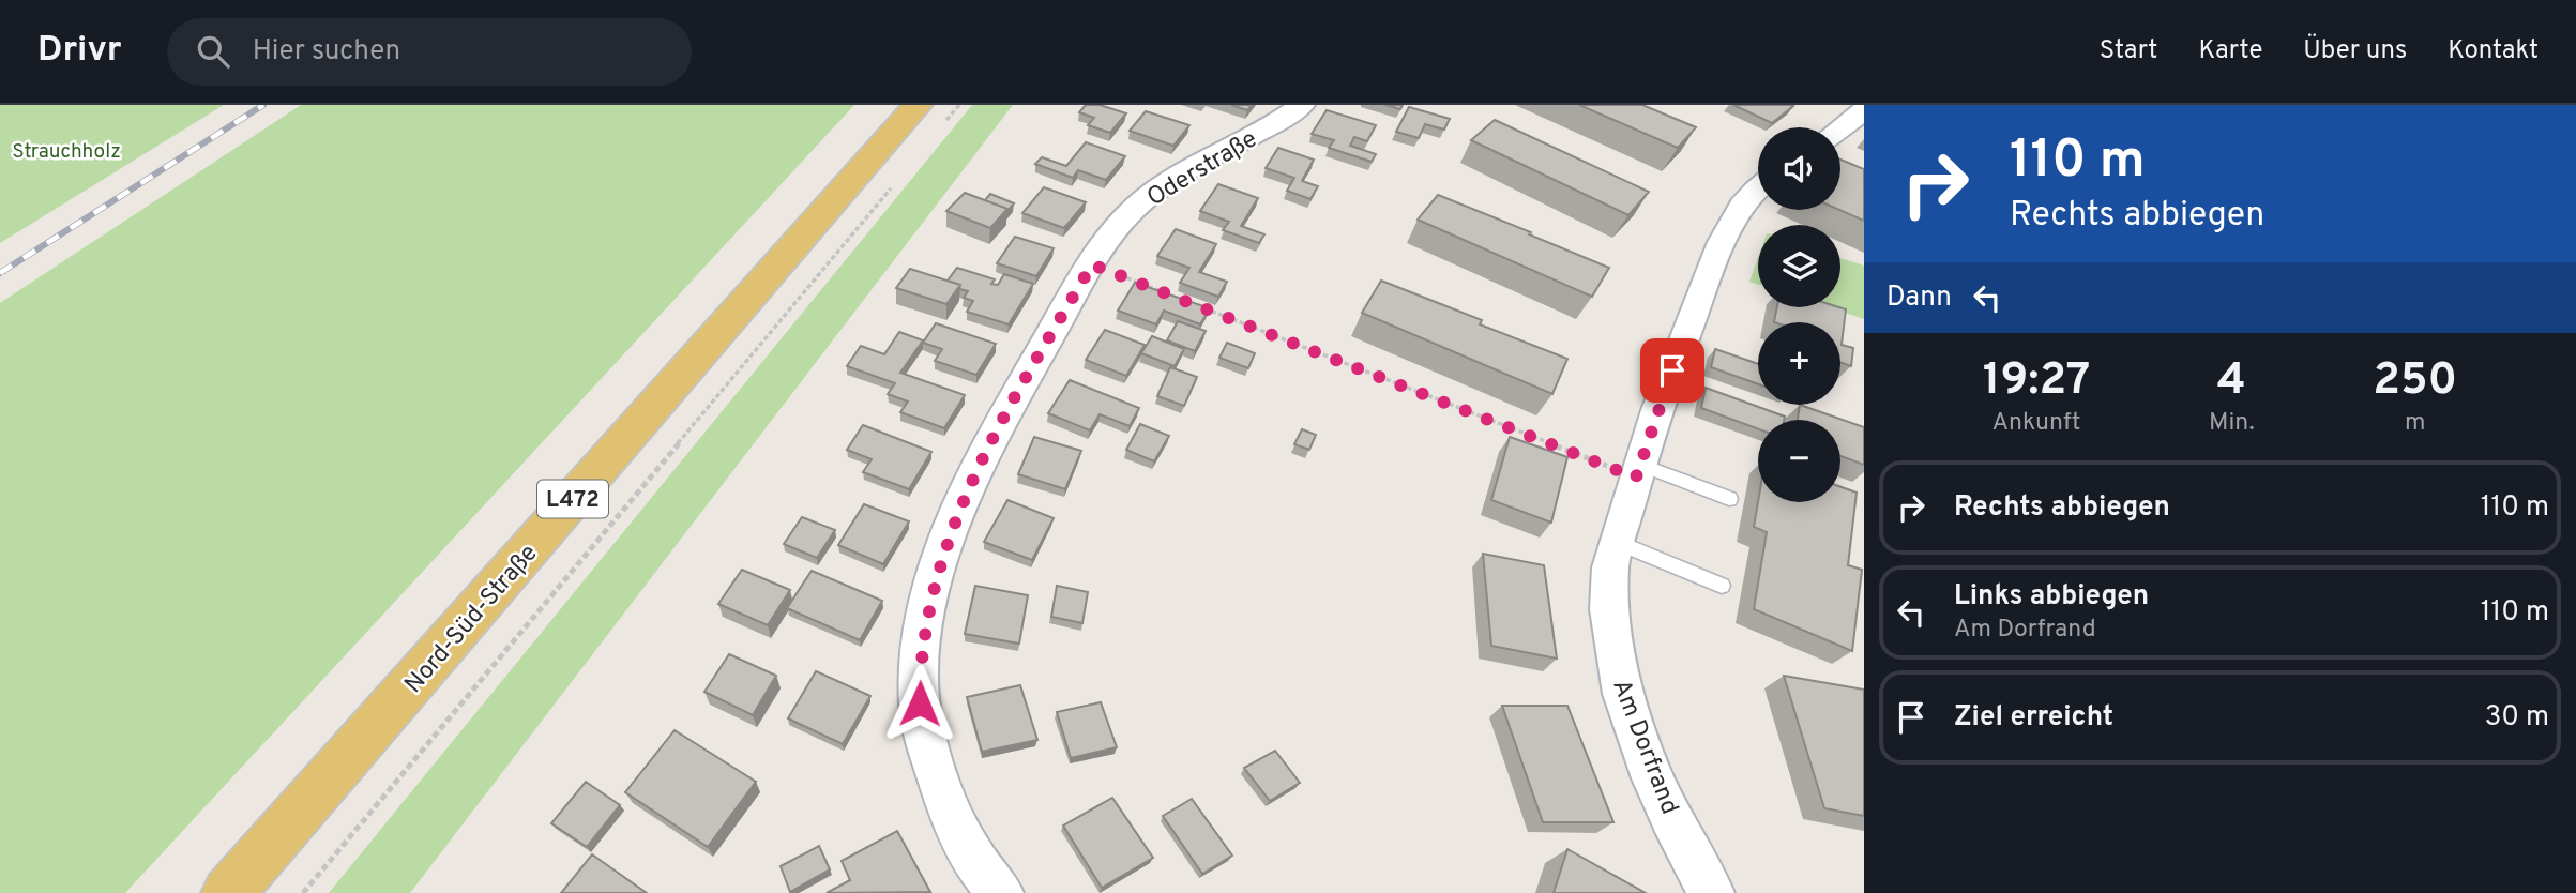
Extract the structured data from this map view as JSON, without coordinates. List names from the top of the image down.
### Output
{
  "streets": {
    "main road": ["L472", "Nord-Süd-Straße"],
    "street": ["Oderstraße", "Am Dorfrand"]
  },
  "parks": ["Strauchholz"],
  "page": {
    "header": "Drivr",
    "search": "Hier suchen",
    "nav": [
      "Start",
      "Karte",
      "Über uns",
      "Kontakt"
    ],
    "turn": ["110 m", "Rechts abbiegen"],
    "map_buttons": ["+", "−"],
    "then": "Dann",
    "eta": [
      "19:27",
      "Ankunft",
      "4",
      "Min.",
      "250",
      "m"
    ],
    "list": [
      {
        "name": "Rechts abbiegen",
        "value": "110 m"
      },
      {
        "name": "Links abbiegen",
        "note": "Am Dorfrand",
        "value": "110 m"
      },
      {
        "name": "Ziel erreicht",
        "value": "30 m"
      }
    ]
  }
}
